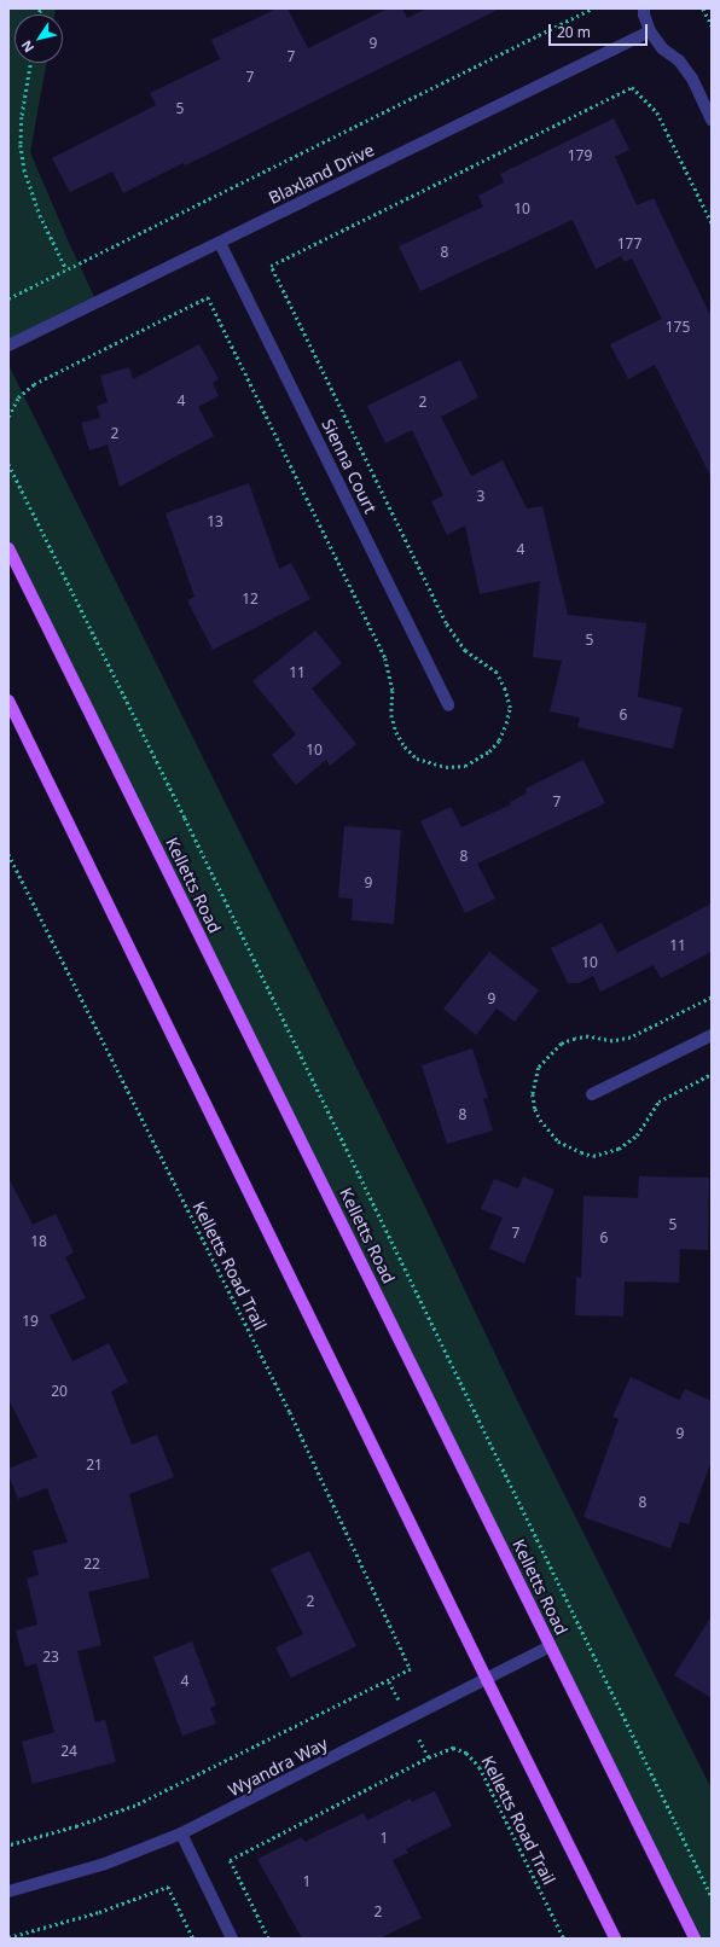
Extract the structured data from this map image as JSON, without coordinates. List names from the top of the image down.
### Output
{
  "streets": {
    "main road": ["Kelletts Road"],
    "street": ["Blaxland Drive", "Sienna Court", "Wyandra Way"],
    "path": ["Kelletts Road Trail"]
  },
  "crossings": [
    ["Blaxland Drive", "Sienna Court"],
    ["Kelletts Road", "Wyandra Way"]
  ],
  "house_numbers": [
    "9",
    "7",
    "7",
    "5",
    "179",
    "10",
    "177",
    "8",
    "175",
    "4",
    "2",
    "2",
    "3",
    "13",
    "4",
    "12",
    "5",
    "11",
    "6",
    "10",
    "7",
    "8",
    "9",
    "11",
    "10",
    "9",
    "8",
    "5",
    "7",
    "6",
    "18",
    "19",
    "20",
    "9",
    "21",
    "8",
    "22",
    "2",
    "23",
    "4",
    "24",
    "1",
    "1",
    "2"
  ],
  "scale_bar": "20 m",
  "north": "bottom left"
}
